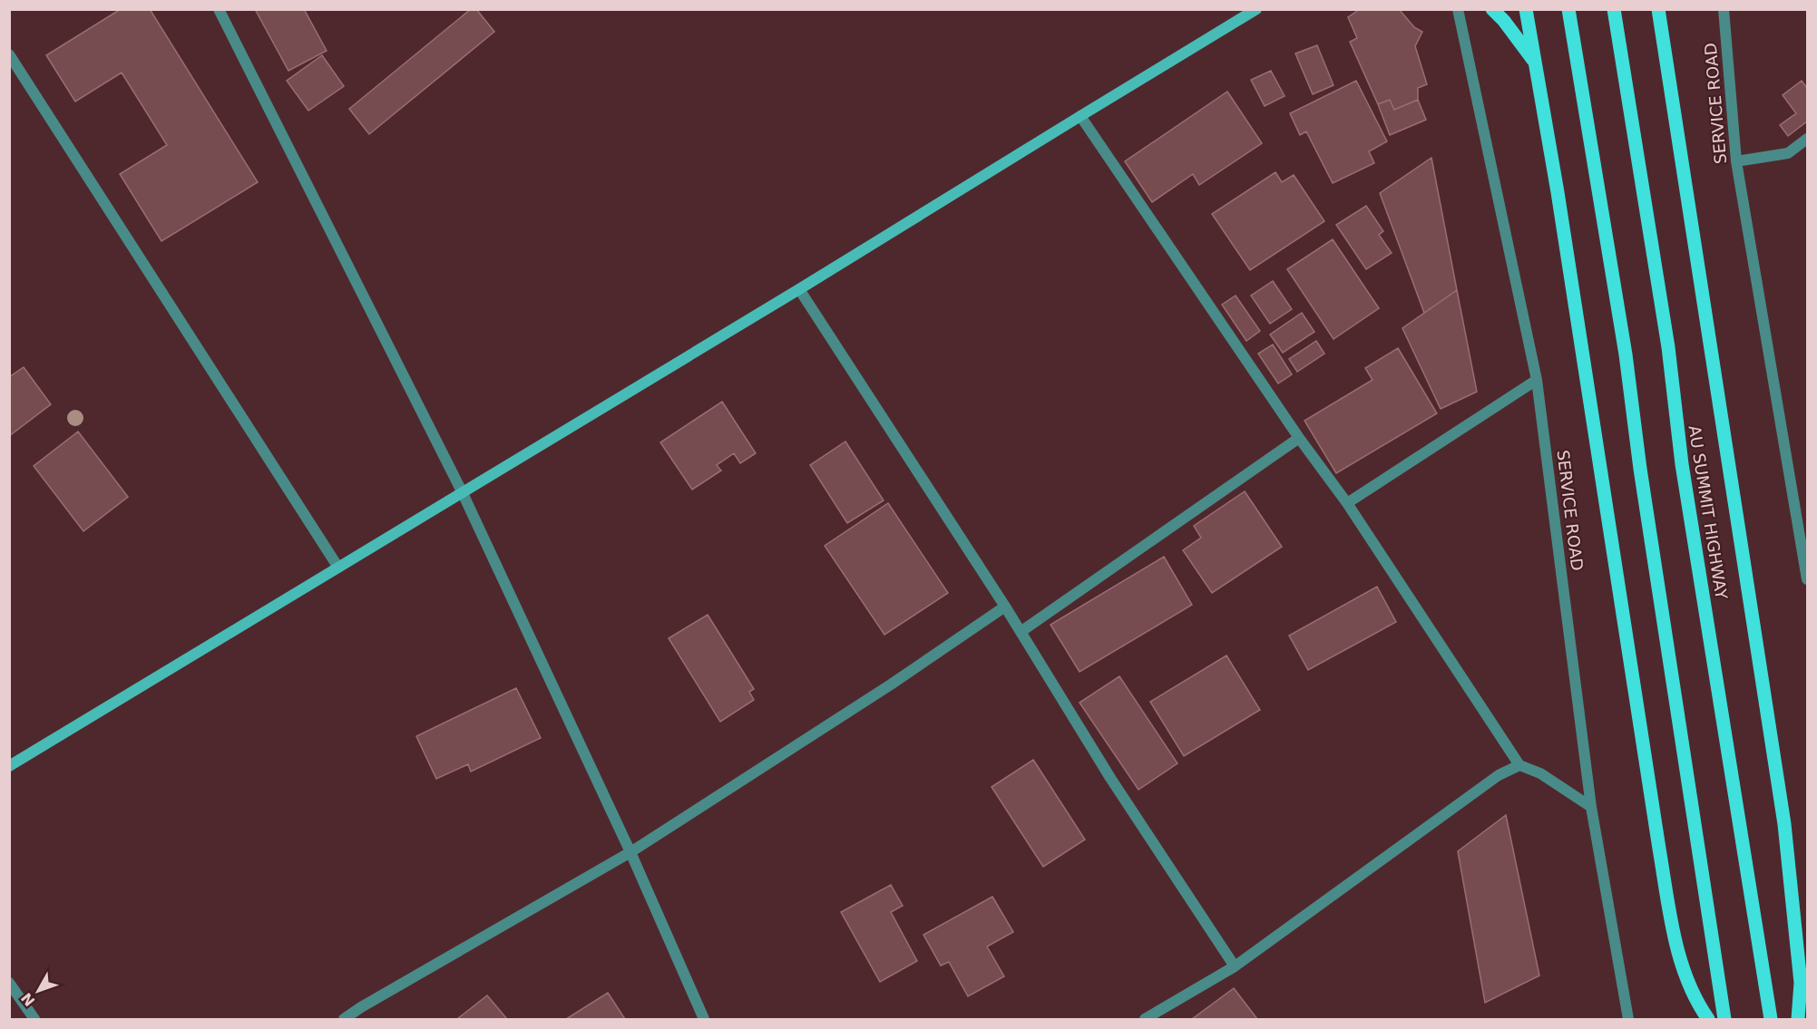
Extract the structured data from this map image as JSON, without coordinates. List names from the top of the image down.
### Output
{
  "streets": {
    "main road": ["AU SUMMIT HIGHWAY"],
    "street": ["SERVICE ROAD"]
  },
  "north": "bottom left"
}
